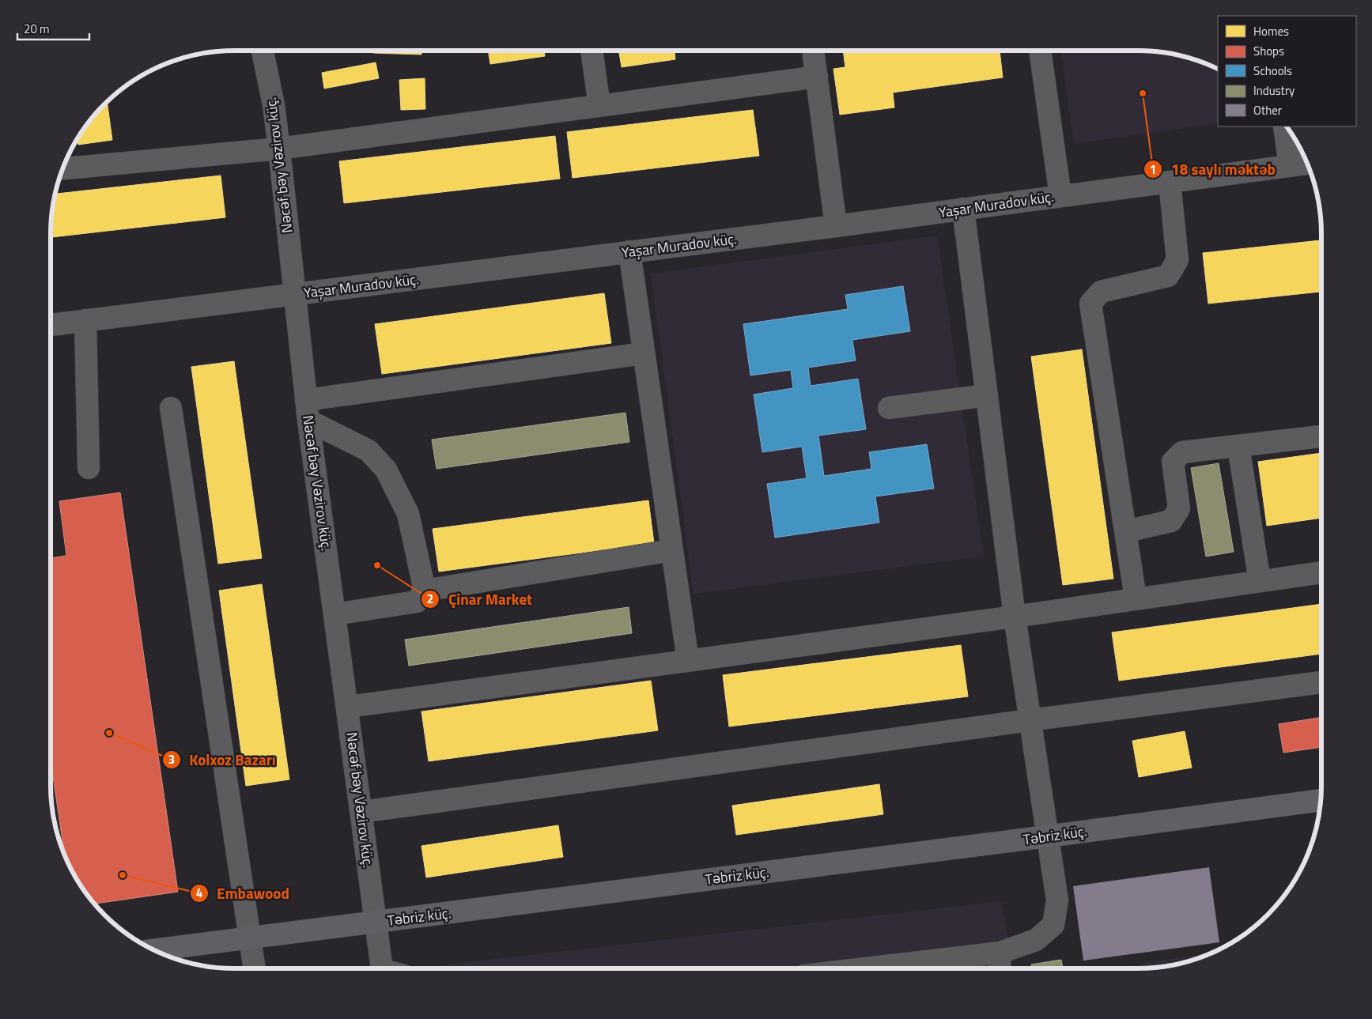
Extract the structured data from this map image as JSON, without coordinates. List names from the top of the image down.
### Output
{
  "streets": {
    "main road": ["Təbriz küç."],
    "street": ["Nəcəf bəy Vəzirov küç.", "Yaşar Muradov küç."]
  },
  "crossings": [
    ["Nəcəf bəy Vəzirov küç.", "Yaşar Muradov küç."],
    ["Nəcəf bəy Vəzirov küç.", "Təbriz küç."]
  ],
  "places": [
    "18 saylı məktəb",
    "Çinar Market",
    "Kolxoz Bazarı",
    "Embawood"
  ],
  "legend": [
    "Homes",
    "Shops",
    "Schools",
    "Industry",
    "Other"
  ],
  "scale_bar": "20 m"
}
